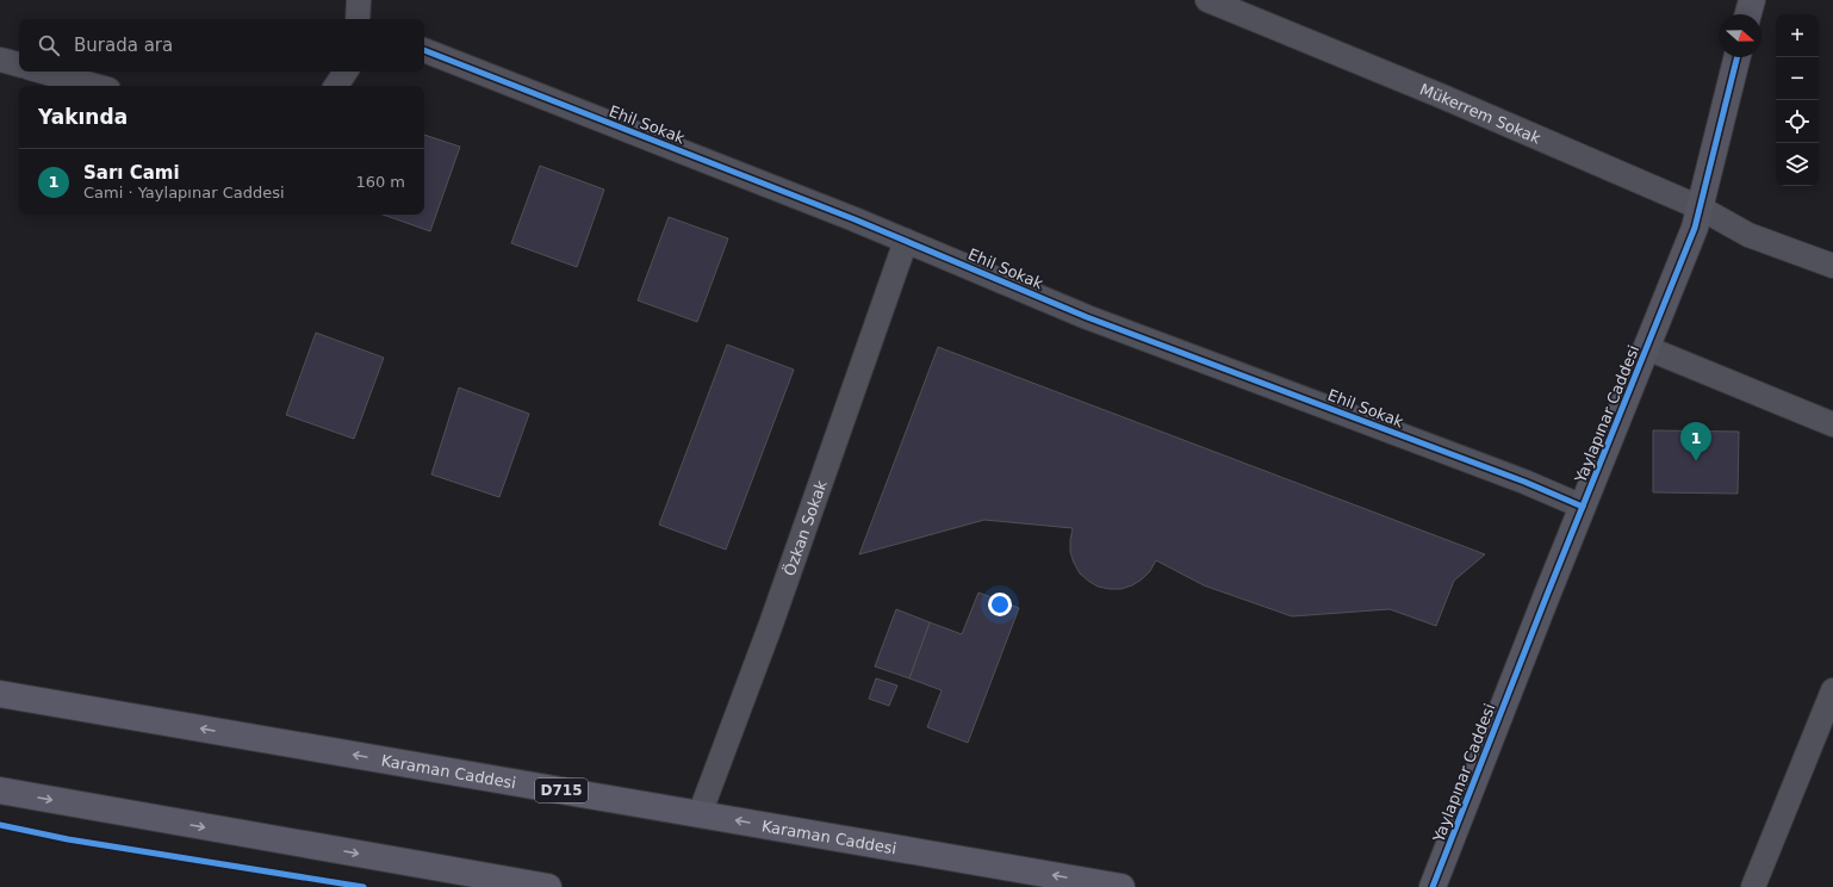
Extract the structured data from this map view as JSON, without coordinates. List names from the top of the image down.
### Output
{
  "streets": {
    "highway": ["Karaman Caddesi", "D715"],
    "street": [
      "Mükerrem Sokak",
      "Ehil Sokak",
      "Yaylapınar Caddesi",
      "Özkan Sokak"
    ]
  },
  "crossings": [
    ["Mükerrem Sokak", "Yaylapınar Caddesi"],
    ["Ehil Sokak", "Yaylapınar Caddesi"],
    ["Ehil Sokak", "Özkan Sokak"],
    ["Özkan Sokak", "Karaman Caddesi"]
  ],
  "north": "right",
  "page": {
    "map_buttons": ["+", "−"],
    "search": "Burada ara",
    "heading": "Yakında",
    "list": [
      {
        "mark": "1",
        "name": "Sarı Cami",
        "note": "Cami · Yaylapınar Caddesi",
        "value": "160 m"
      }
    ],
    "pins": "1"
  }
}
